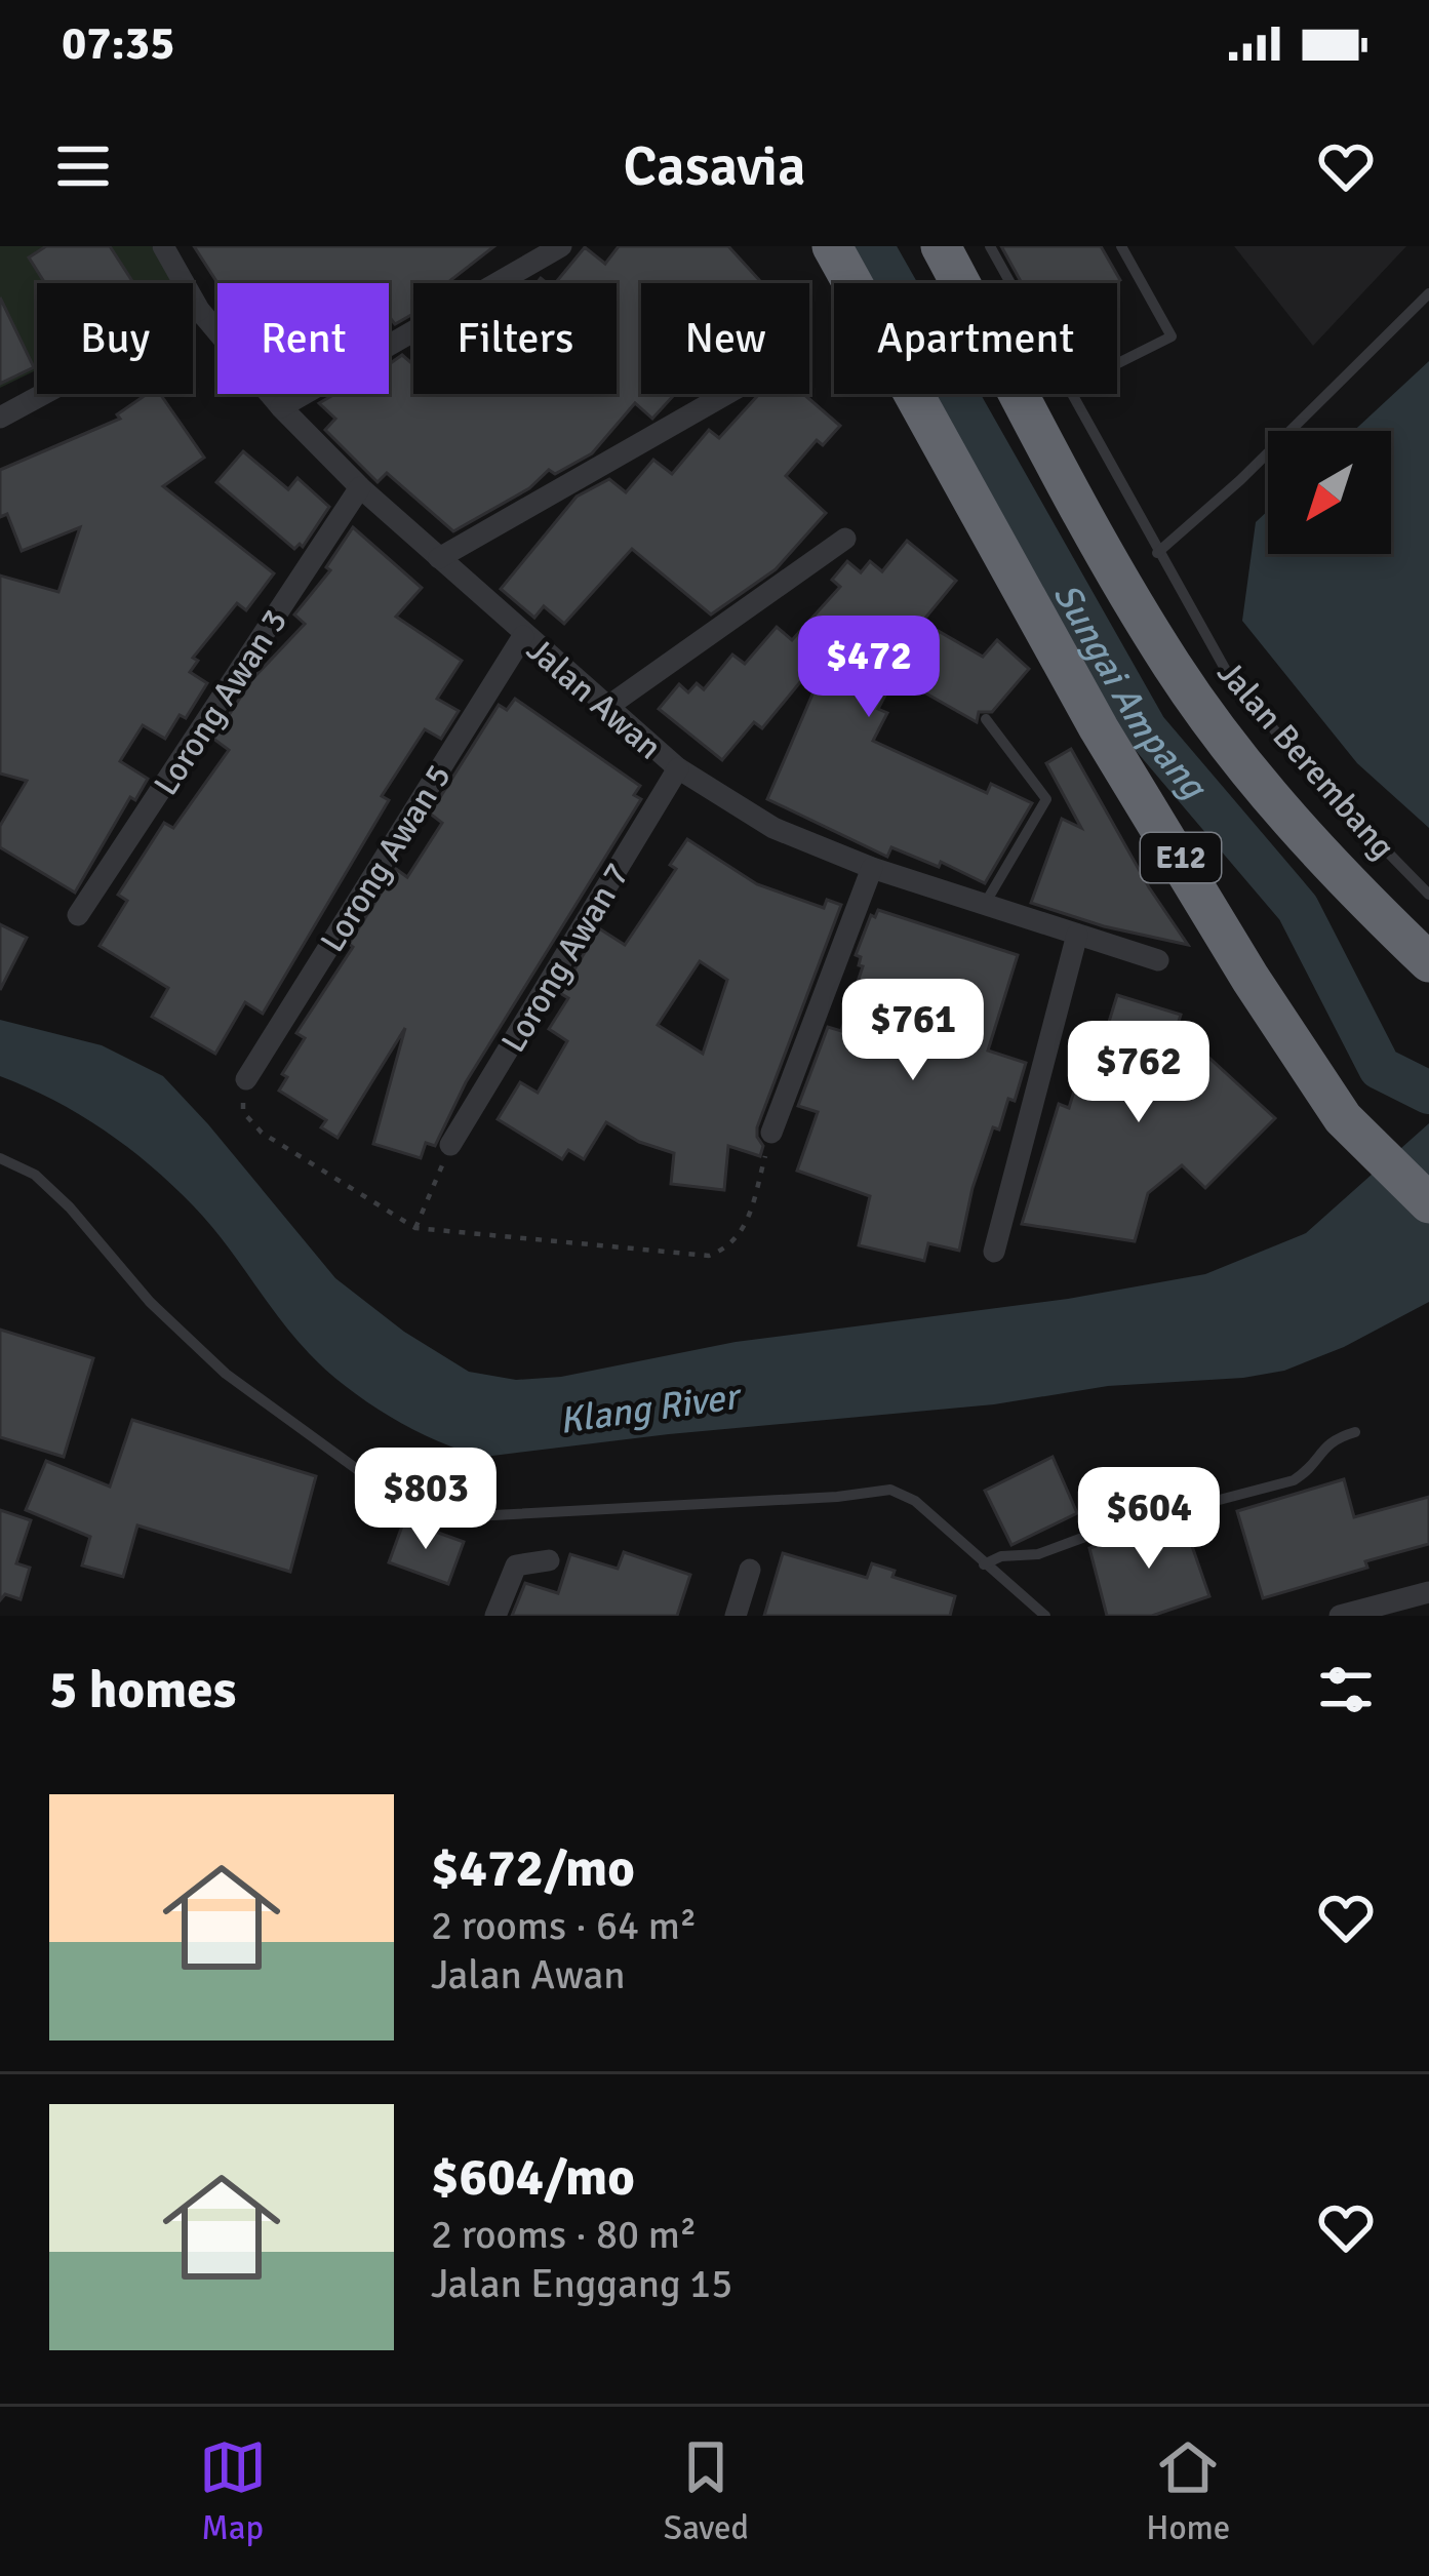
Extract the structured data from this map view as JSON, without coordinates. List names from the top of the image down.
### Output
{
  "streets": {
    "highway": ["E12"],
    "street": [
      "Jalan Awan",
      "Lorong Awan 3",
      "Lorong Awan 5",
      "Lorong Awan 7"
    ],
    "lane": ["Jalan Berembang"]
  },
  "crossings": [
    ["Jalan Awan", "Lorong Awan 3"],
    ["Jalan Awan", "Lorong Awan 5"],
    ["Jalan Awan", "Lorong Awan 7"]
  ],
  "water": ["Sungai Ampang", "Klang River"],
  "north": "bottom left",
  "page": {
    "status": "07:35",
    "header": "Casavia",
    "chip": [
      "Buy",
      "Rent",
      "Filters",
      "New",
      "Apartment"
    ],
    "price": [
      "$472",
      "$761",
      "$762",
      "$803",
      "$604"
    ],
    "heading": "5 homes",
    "list": [
      {
        "name": "$472/mo",
        "note": "2 rooms · 64 m² · Jalan Awan"
      },
      {
        "name": "$604/mo",
        "note": "2 rooms · 80 m² · Jalan Enggang 15"
      }
    ],
    "tabs": ["Map", "Saved", "Home"]
  }
}
